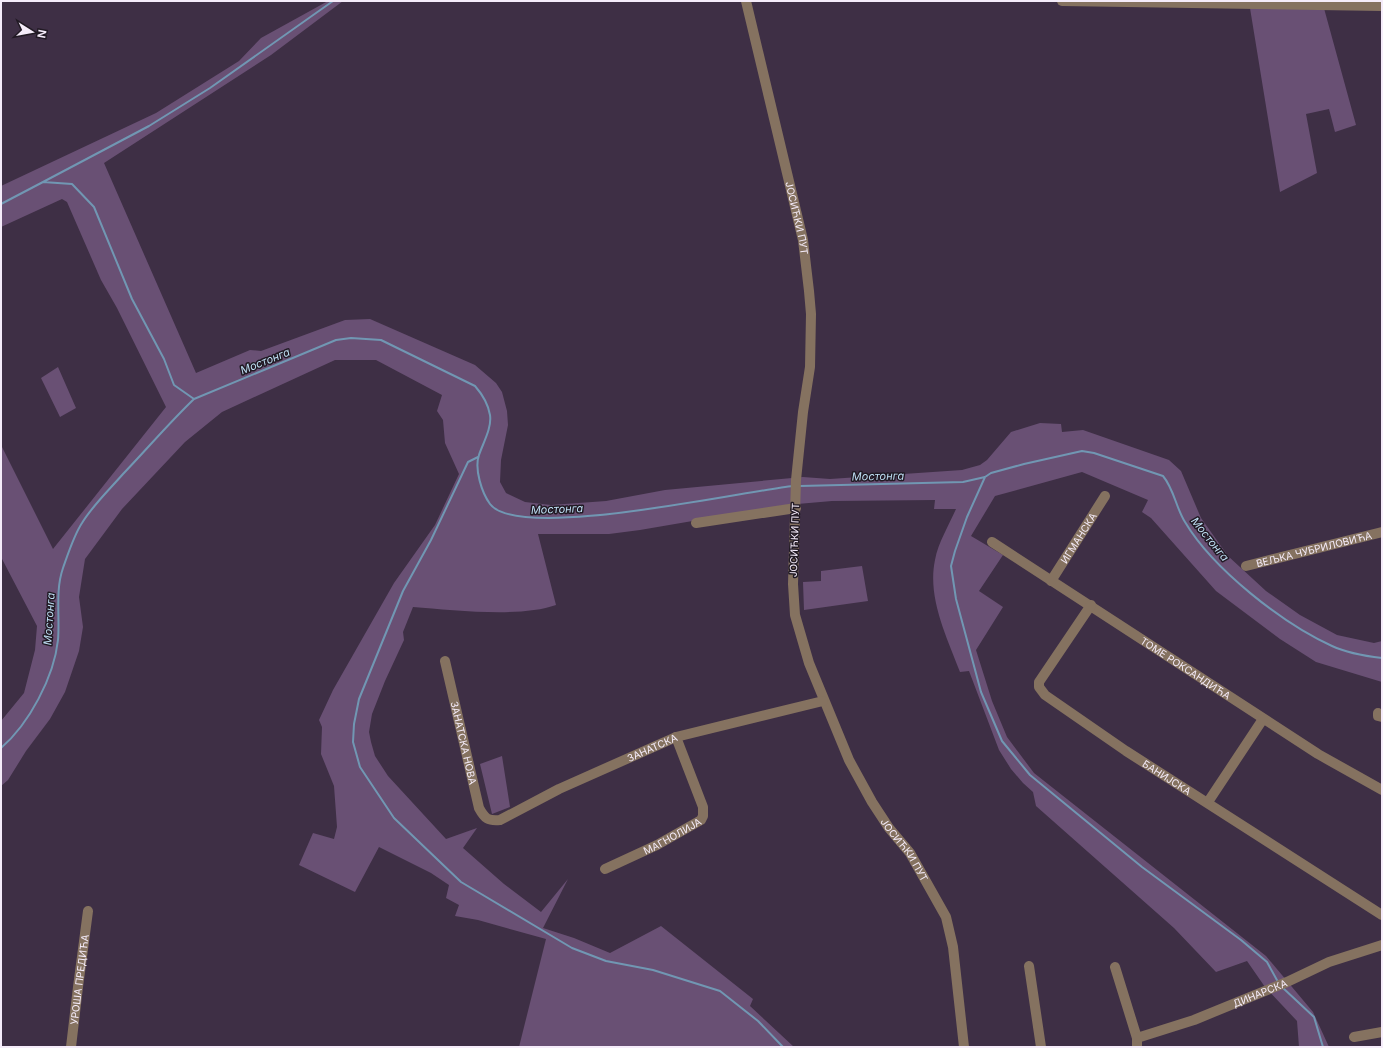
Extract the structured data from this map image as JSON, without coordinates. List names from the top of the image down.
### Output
{
  "streets": {
    "street": [
      "ЈОСИЋКИ ПУТ",
      "ИГМАНСКА",
      "ВЕЉКА ЧУБРИЛОВИЋА",
      "ТОМЕ РОКСАНДИЋА",
      "ЗАНАТСКА НОВА",
      "ЗАНАТСКА",
      "БАНИЈСКА",
      "МАГНОЛИЈА",
      "УРОША ПРЕДИЋА",
      "ДИНАРСКА"
    ]
  },
  "crossings": [
    ["ЈОСИЋКИ ПУТ", "ЗАНАТСКА"],
    ["ИГМАНСКА", "ТОМЕ РОКСАНДИЋА"],
    ["ТОМЕ РОКСАНДИЋА", "БАНИЈСКА"],
    ["ЗАНАТСКА НОВА", "ЗАНАТСКА"],
    ["ЗАНАТСКА", "МАГНОЛИЈА"]
  ],
  "water": ["Мостонга"],
  "north": "right"
}
